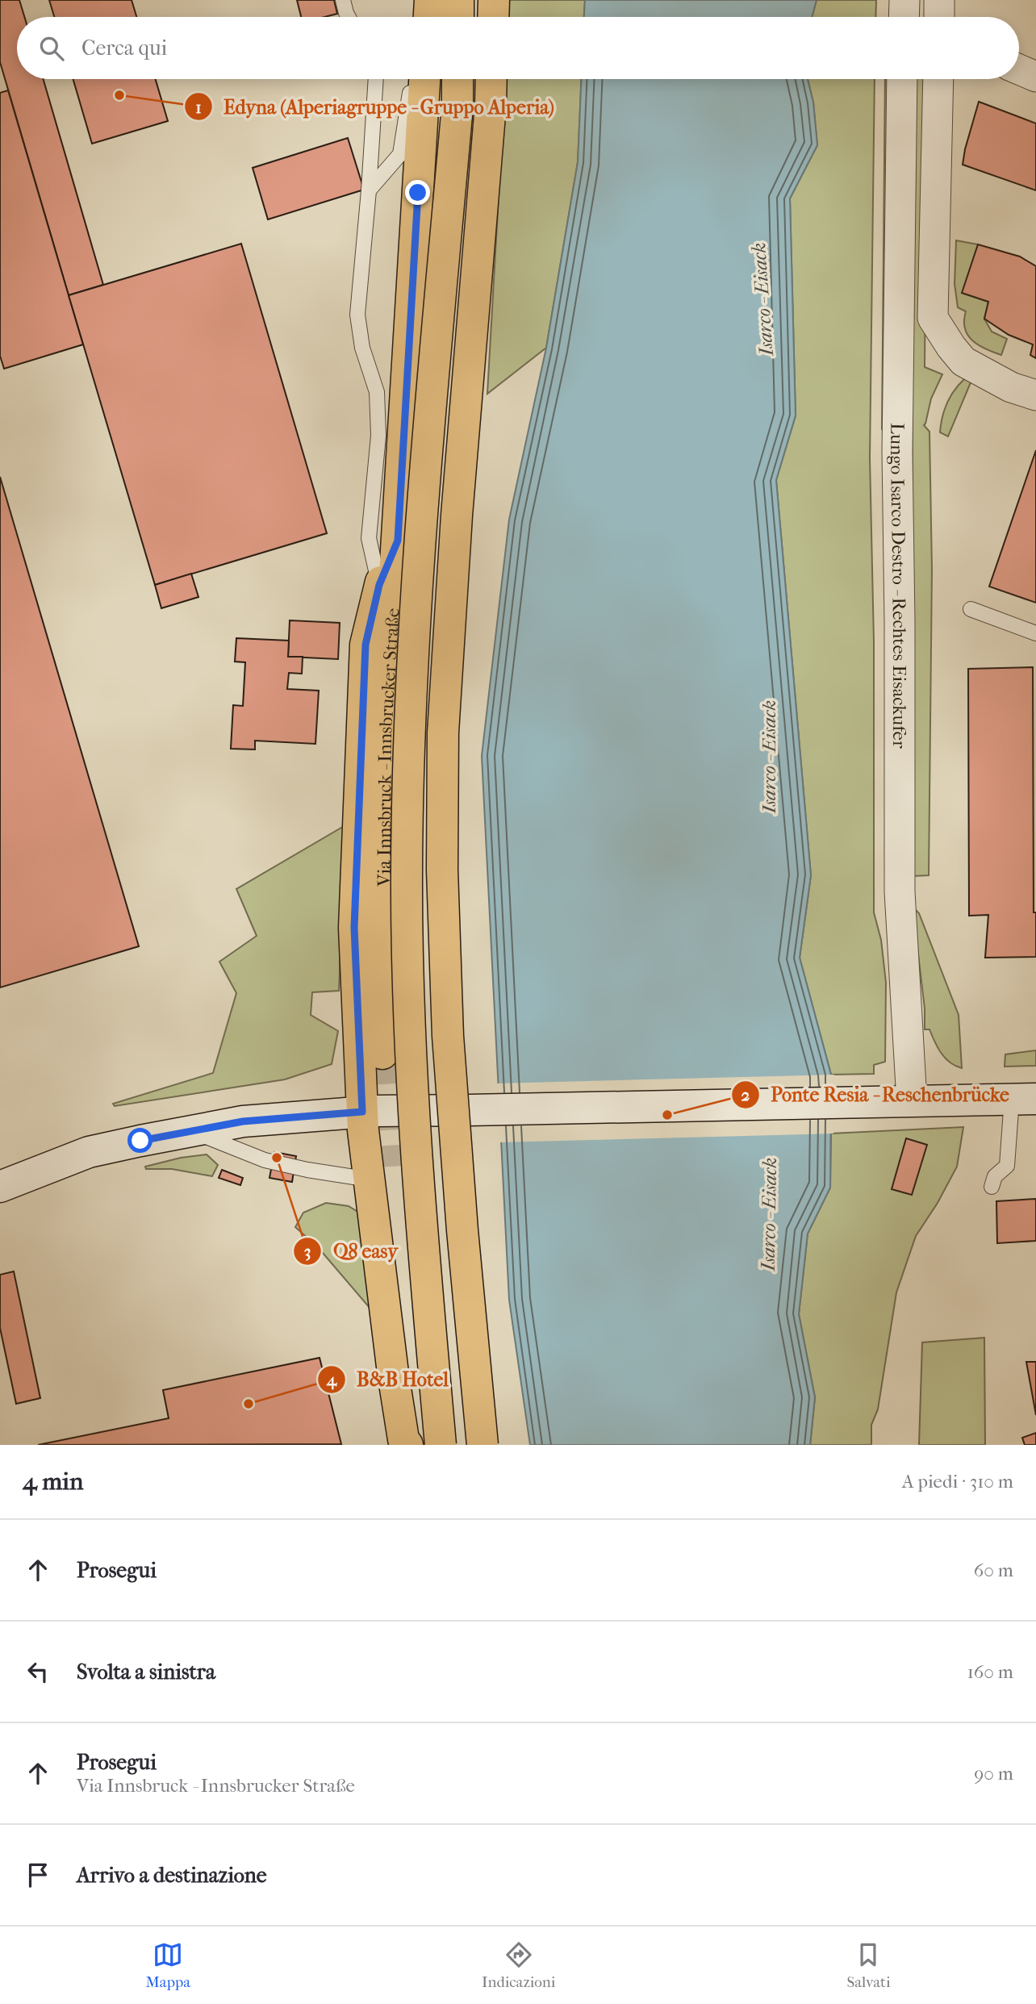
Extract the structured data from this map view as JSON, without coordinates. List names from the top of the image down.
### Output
{
  "streets": {
    "main road": ["Via Innsbruck - Innsbrucker Straße"],
    "street": ["Lungo Isarco Destro - Rechtes Eisackufer"]
  },
  "water": ["Isarco - Eisack"],
  "places": [
    "Edyna (Alperiagruppe - Gruppo Alperia)",
    "Ponte Resia - Reschenbrücke",
    "Q8 easy",
    "B&B Hotel"
  ],
  "page": {
    "search": "Cerca qui",
    "heading": ["4 min", "A piedi · 310 m"],
    "list": [
      ["Prosegui", "60 m"],
      ["Svolta a sinistra", "160 m"],
      ["Prosegui", "Via Innsbruck - Innsbrucker Straße", "90 m"],
      "Arrivo a destinazione"
    ],
    "nav": ["Mappa", "Indicazioni", "Salvati"]
  }
}
